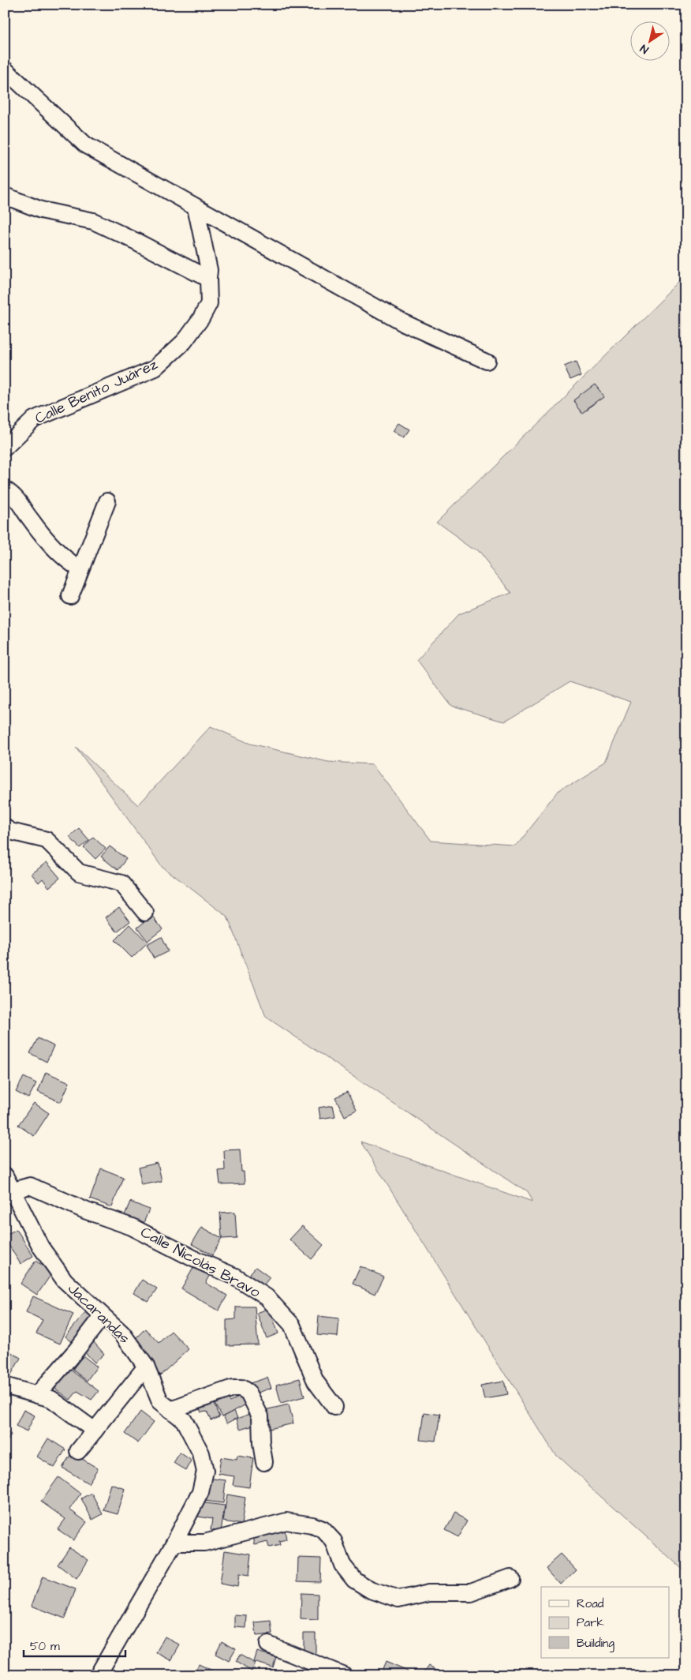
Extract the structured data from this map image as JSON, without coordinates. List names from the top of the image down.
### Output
{
  "streets": {
    "street": ["Calle Benito Juárez", "Calle Nicolás Bravo", "Jacarandas"]
  },
  "crossings": [
    ["Calle Nicolás Bravo", "Jacarandas"]
  ],
  "legend": ["Road", "Park", "Building"],
  "scale_bar": "50 m",
  "north": "bottom left"
}
